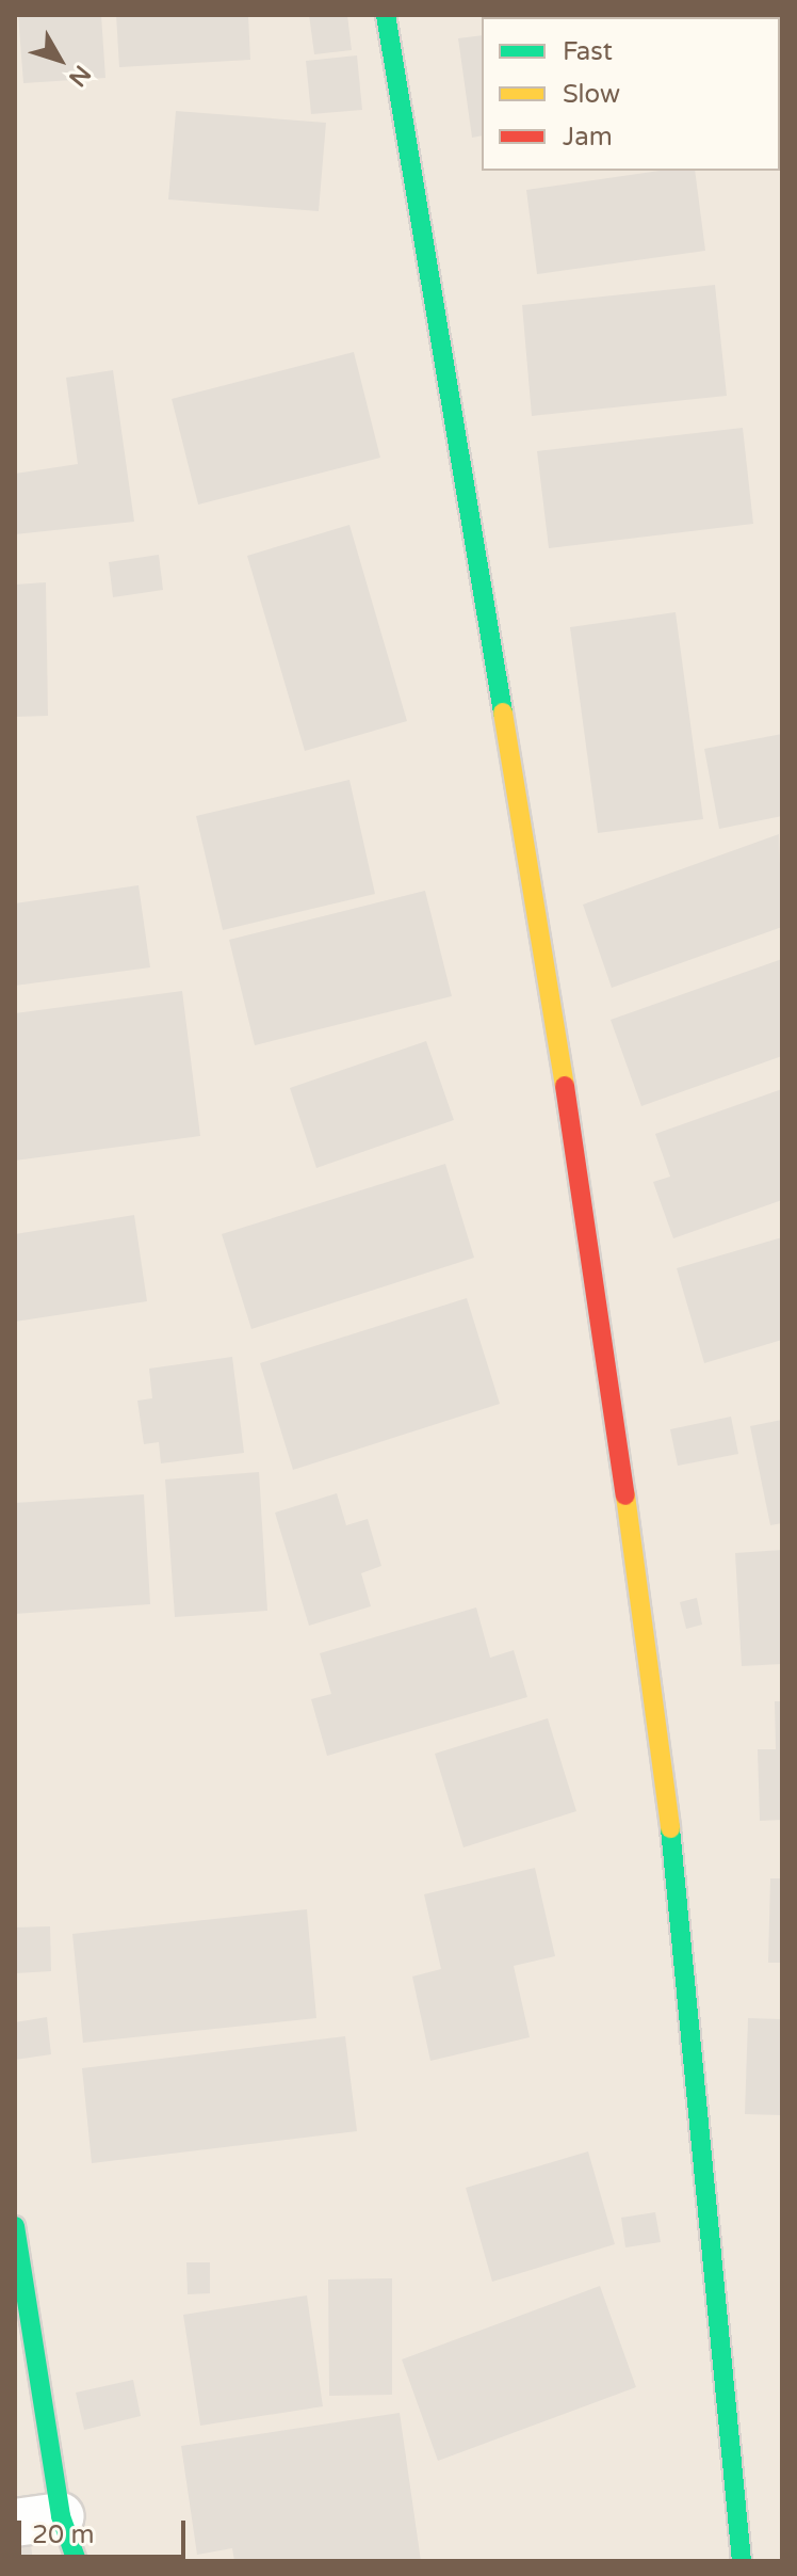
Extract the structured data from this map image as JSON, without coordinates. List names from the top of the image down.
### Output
{
  "legend": ["Fast", "Slow", "Jam"],
  "scale_bar": "20 m",
  "north": "bottom right"
}
